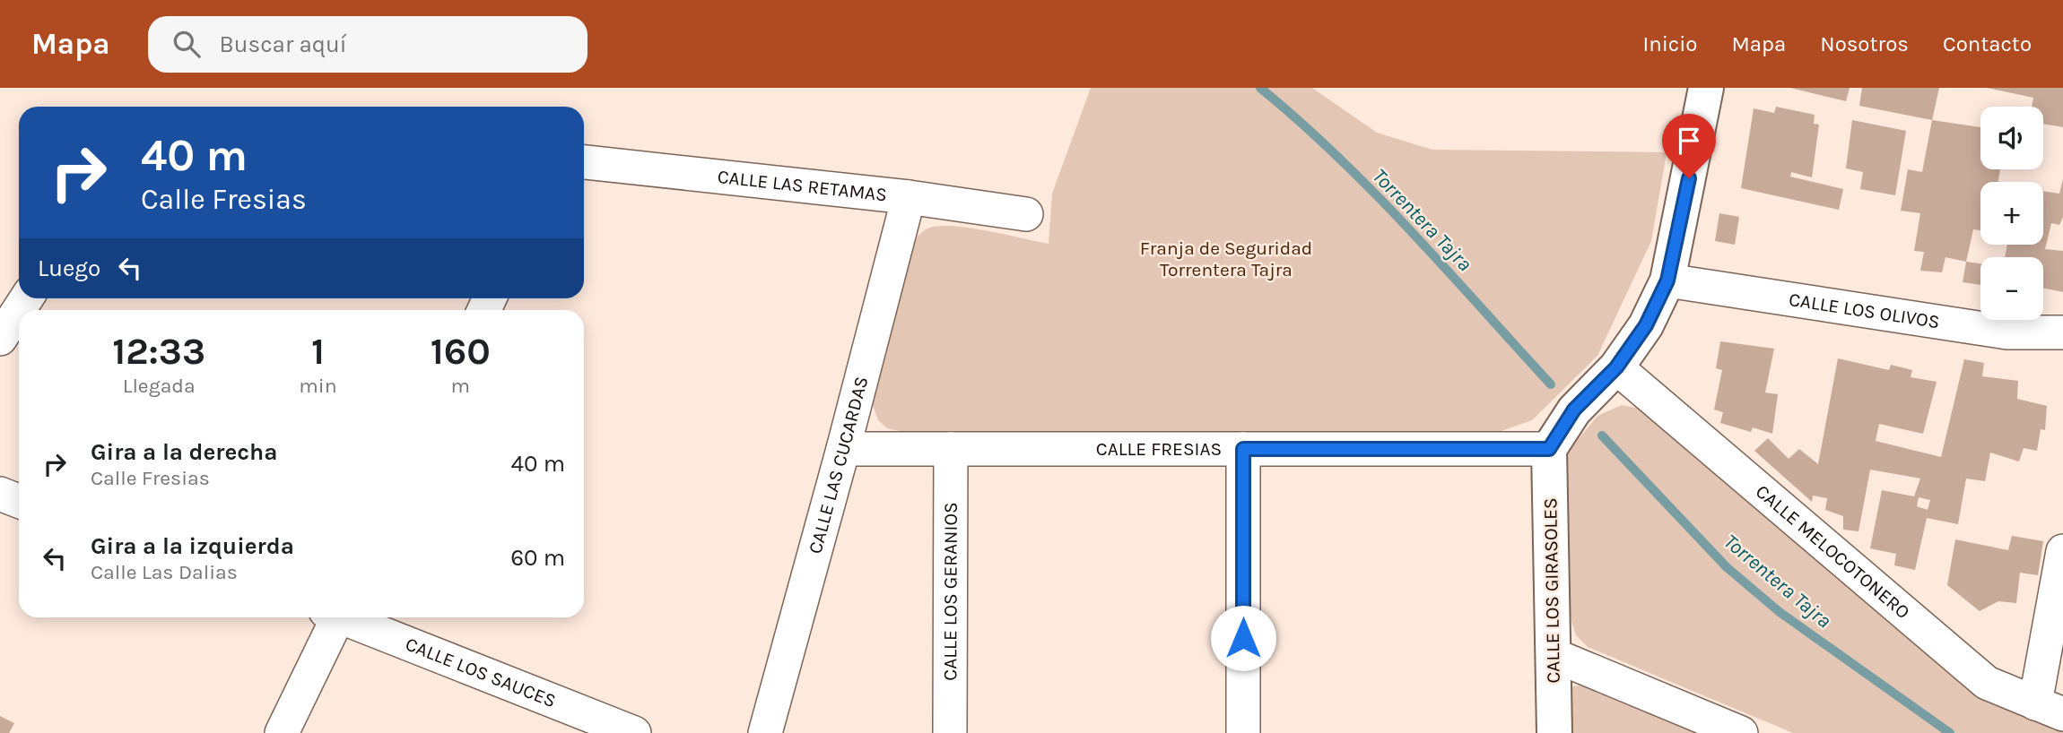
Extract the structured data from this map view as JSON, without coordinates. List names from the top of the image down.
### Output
{
  "streets": {
    "street": [
      "CALLE LAS RETAMAS",
      "CALLE LOS OLIVOS",
      "CALLE FRESIAS",
      "CALLE LAS CUCARDAS",
      "CALLE MELOCOTONERO",
      "CALLE LOS GIRASOLES",
      "CALLE LOS GERANIOS",
      "CALLE LOS SAUCES"
    ]
  },
  "crossings": [
    ["CALLE LAS RETAMAS", "CALLE LAS CUCARDAS"],
    ["CALLE FRESIAS", "CALLE LAS CUCARDAS"],
    ["CALLE FRESIAS", "CALLE LOS GIRASOLES"],
    ["CALLE FRESIAS", "CALLE LOS GERANIOS"]
  ],
  "water": ["Torrentera Tajra"],
  "parks": ["Franja de Seguridad Torrentera Tajra"],
  "page": {
    "header": "Mapa",
    "search": "Buscar aquí",
    "nav": [
      "Inicio",
      "Mapa",
      "Nosotros",
      "Contacto"
    ],
    "map_buttons": ["+", "−"],
    "turn": ["40 m", "Calle Fresias"],
    "then": "Luego",
    "eta": [
      "12:33",
      "Llegada",
      "1",
      "min",
      "160",
      "m"
    ],
    "list": [
      {
        "name": "Gira a la derecha",
        "note": "Calle Fresias",
        "value": "40 m"
      },
      {
        "name": "Gira a la izquierda",
        "note": "Calle Las Dalias",
        "value": "60 m"
      }
    ]
  }
}
